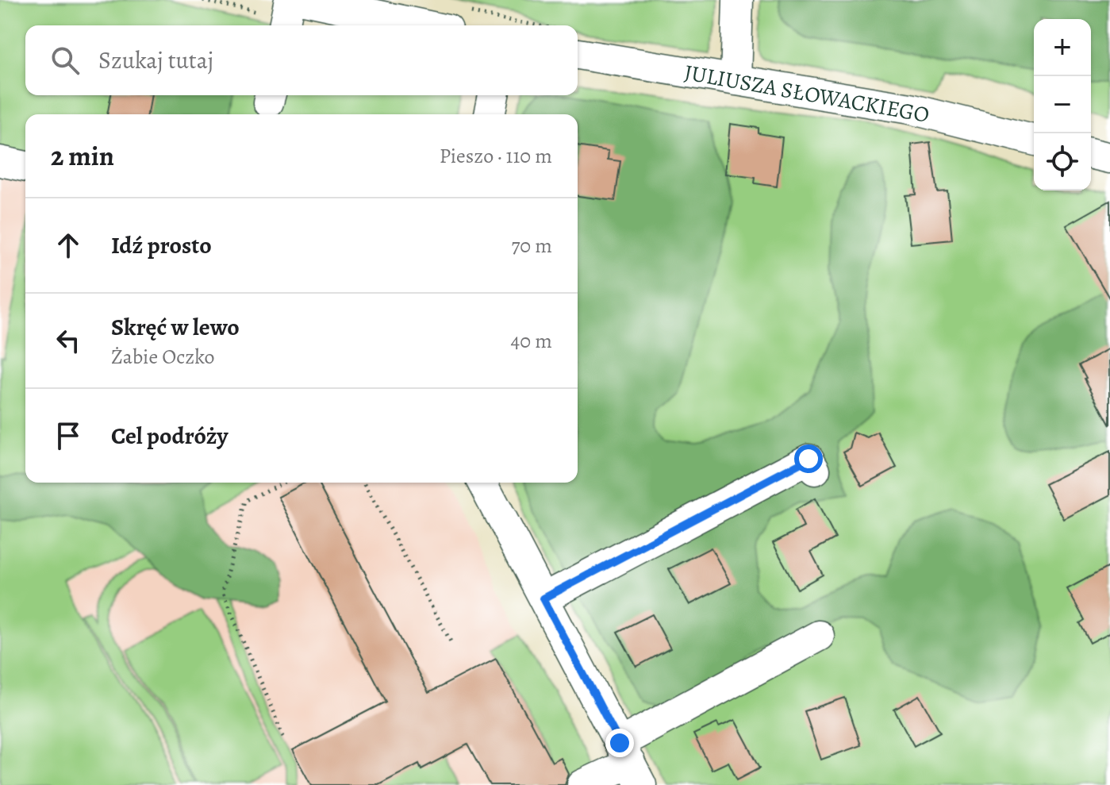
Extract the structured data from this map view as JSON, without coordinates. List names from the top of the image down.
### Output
{
  "streets": {
    "street": ["JULIUSZA SŁOWACKIEGO"]
  },
  "page": {
    "map_buttons": ["+", "−"],
    "search": "Szukaj tutaj",
    "heading": ["2 min", "Pieszo · 110 m"],
    "list": [
      ["Idź prosto", "70 m"],
      ["Skręć w lewo", "Żabie Oczko", "40 m"],
      "Cel podróży"
    ]
  }
}
